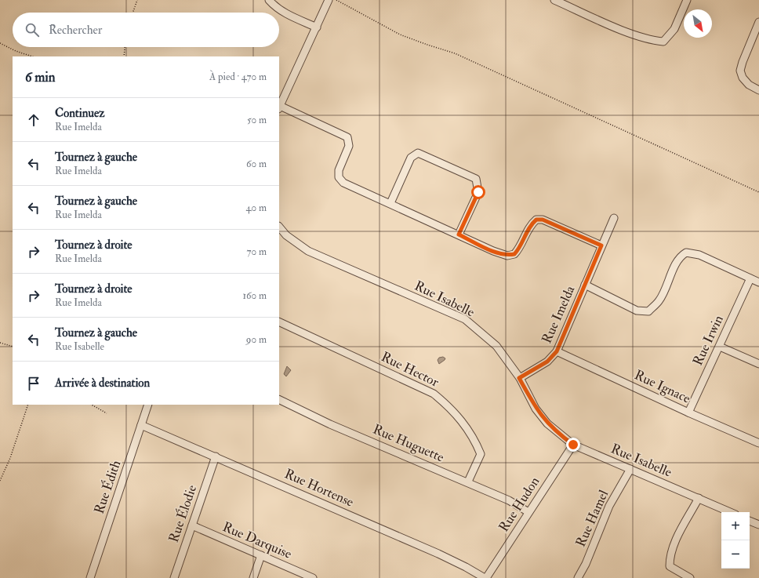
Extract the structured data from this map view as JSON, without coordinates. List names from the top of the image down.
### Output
{
  "streets": {
    "street": [
      "Rue Isabelle",
      "Rue Imelda",
      "Rue Irwin",
      "Rue Hector",
      "Rue Ignace",
      "Rue Huguette",
      "Rue Édith",
      "Rue Hortense",
      "Rue Hudon",
      "Rue Élodie",
      "Rue Hamel",
      "Rue Darquise"
    ]
  },
  "crossings": [
    ["Rue Isabelle", "Rue Imelda"],
    ["Rue Isabelle", "Rue Hudon"],
    ["Rue Isabelle", "Rue Hamel"],
    ["Rue Imelda", "Rue Ignace"],
    ["Rue Irwin", "Rue Ignace"],
    ["Rue Hector", "Rue Huguette"],
    ["Rue Huguette", "Rue Hudon"],
    ["Rue Édith", "Rue Hortense"],
    ["Rue Hortense", "Rue Hudon"],
    ["Rue Hortense", "Rue Élodie"],
    ["Rue Élodie", "Rue Darquise"]
  ],
  "north": "bottom right",
  "page": {
    "search": "Rechercher",
    "heading": ["6 min", "À pied · 470 m"],
    "list": [
      ["Continuez", "Rue Imelda", "50 m"],
      ["Tournez à gauche", "Rue Imelda", "60 m"],
      ["Tournez à gauche", "Rue Imelda", "40 m"],
      ["Tournez à droite", "Rue Imelda", "70 m"],
      ["Tournez à droite", "Rue Imelda", "160 m"],
      ["Tournez à gauche", "Rue Isabelle", "90 m"],
      "Arrivée à destination"
    ],
    "map_buttons": ["+", "−"]
  }
}
